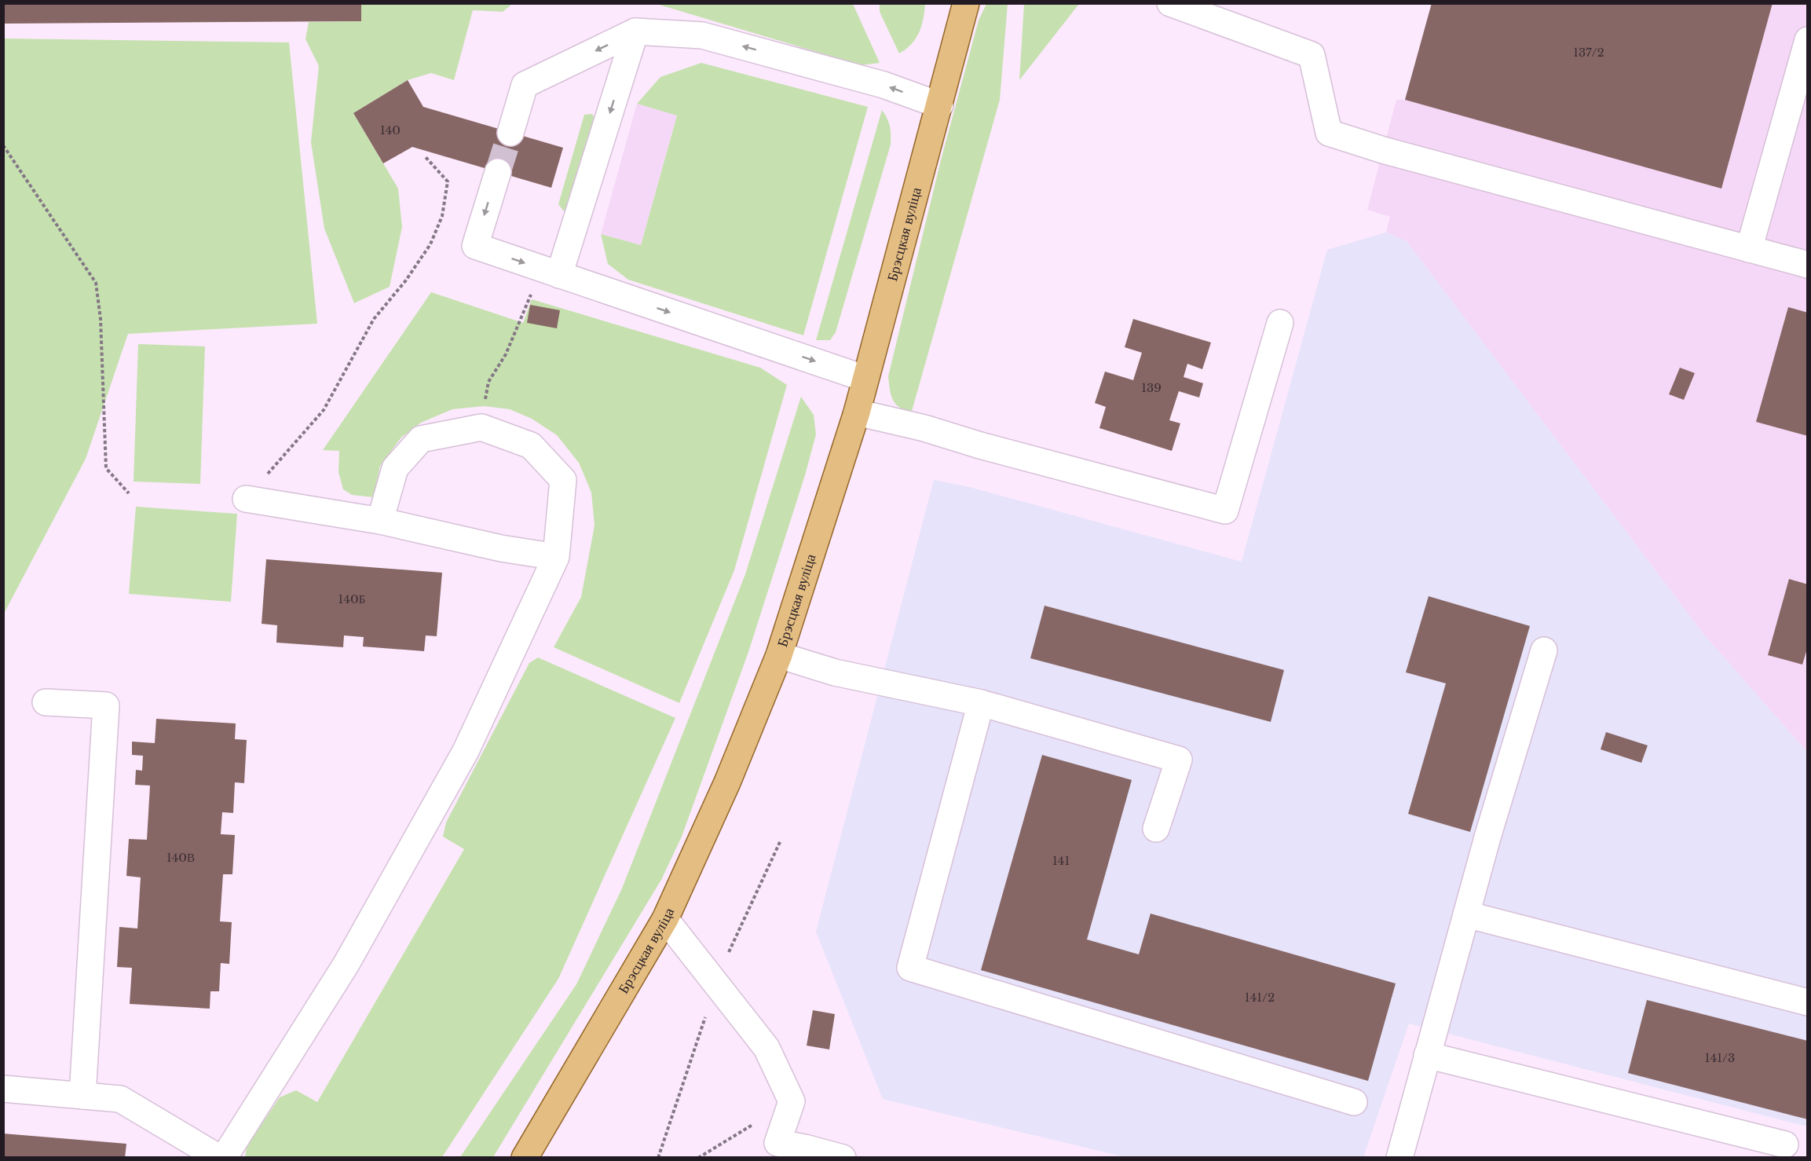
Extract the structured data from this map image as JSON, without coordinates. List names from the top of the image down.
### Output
{
  "streets": {
    "main road": ["Брэсцкая вуліца"]
  },
  "house_numbers": [
    "137/2",
    "140",
    "139",
    "140Б",
    "140В",
    "141",
    "141/2",
    "141/3"
  ]
}
